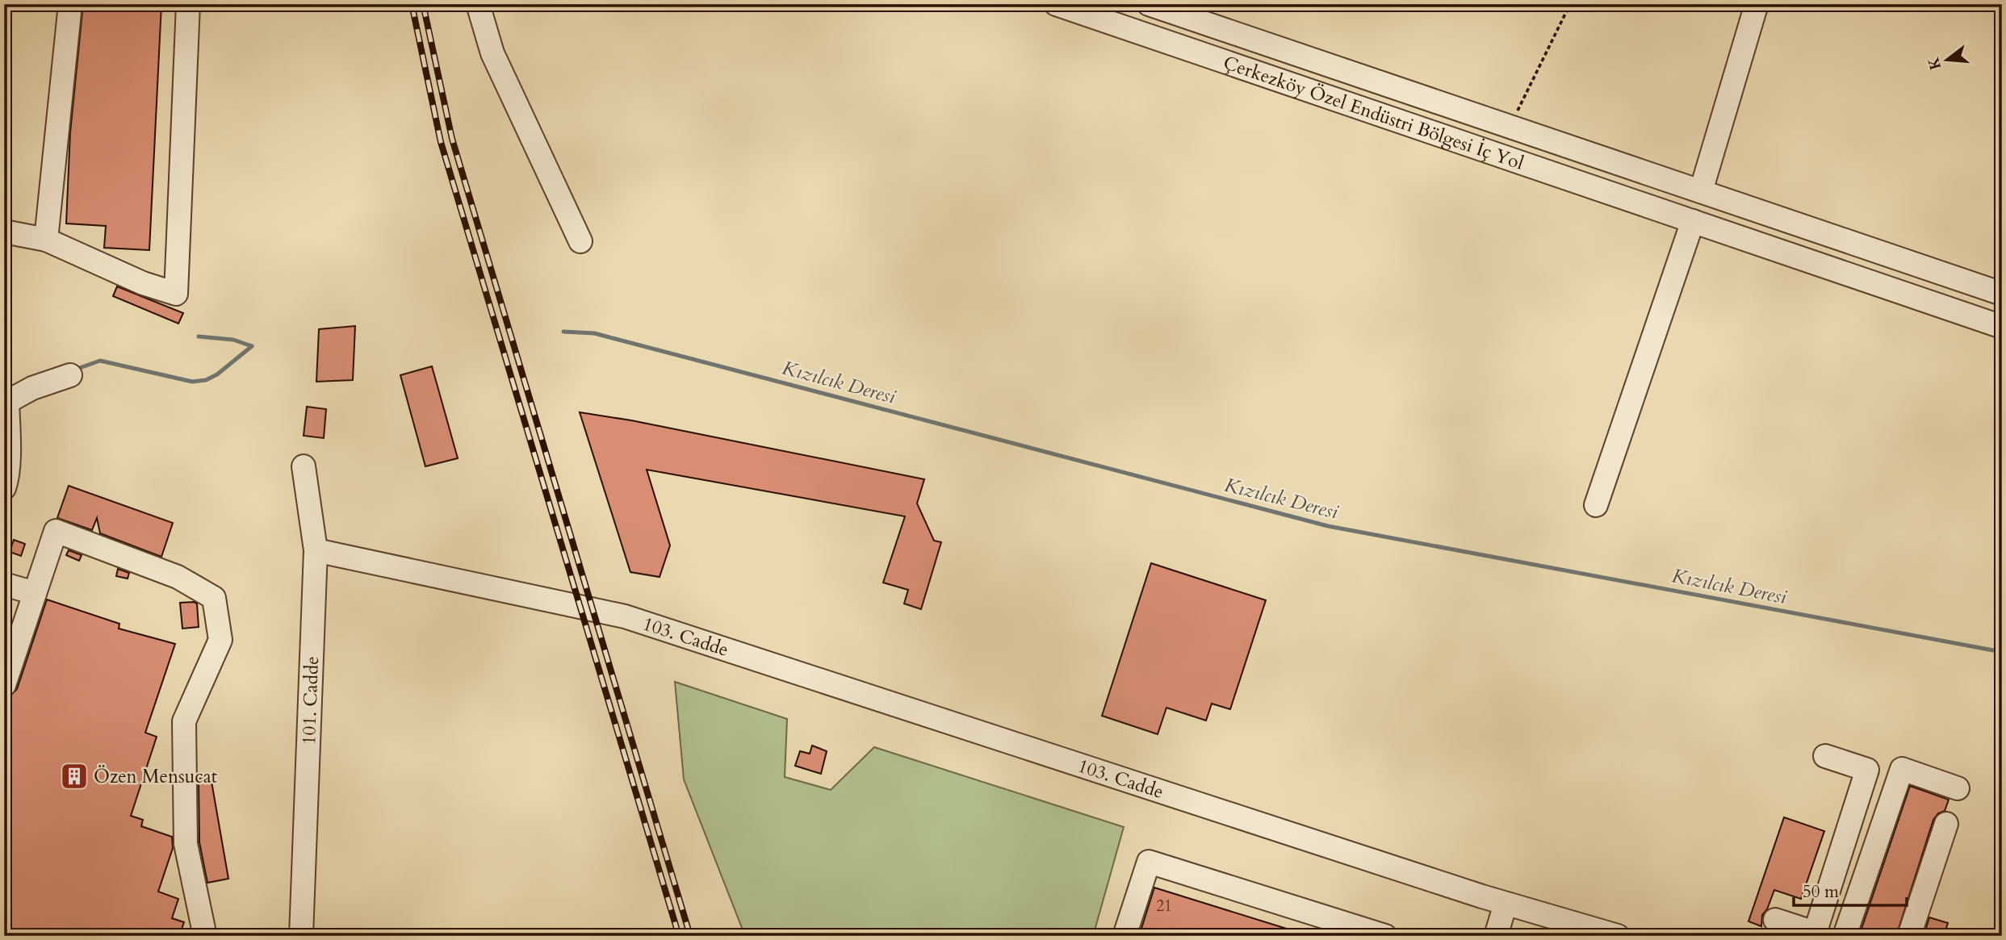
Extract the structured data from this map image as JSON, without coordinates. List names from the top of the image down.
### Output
{
  "streets": {
    "street": ["Çerkezköy Özel Endüstri Bölgesi İç Yol", "103. Cadde", "101. Cadde"]
  },
  "crossings": [
    ["103. Cadde", "101. Cadde"]
  ],
  "water": ["Kızılcık Deresi"],
  "places": {
    "building": ["Özen Mensucat"]
  },
  "house_numbers": ["21"],
  "scale_bar": "50 m",
  "north": "left"
}
